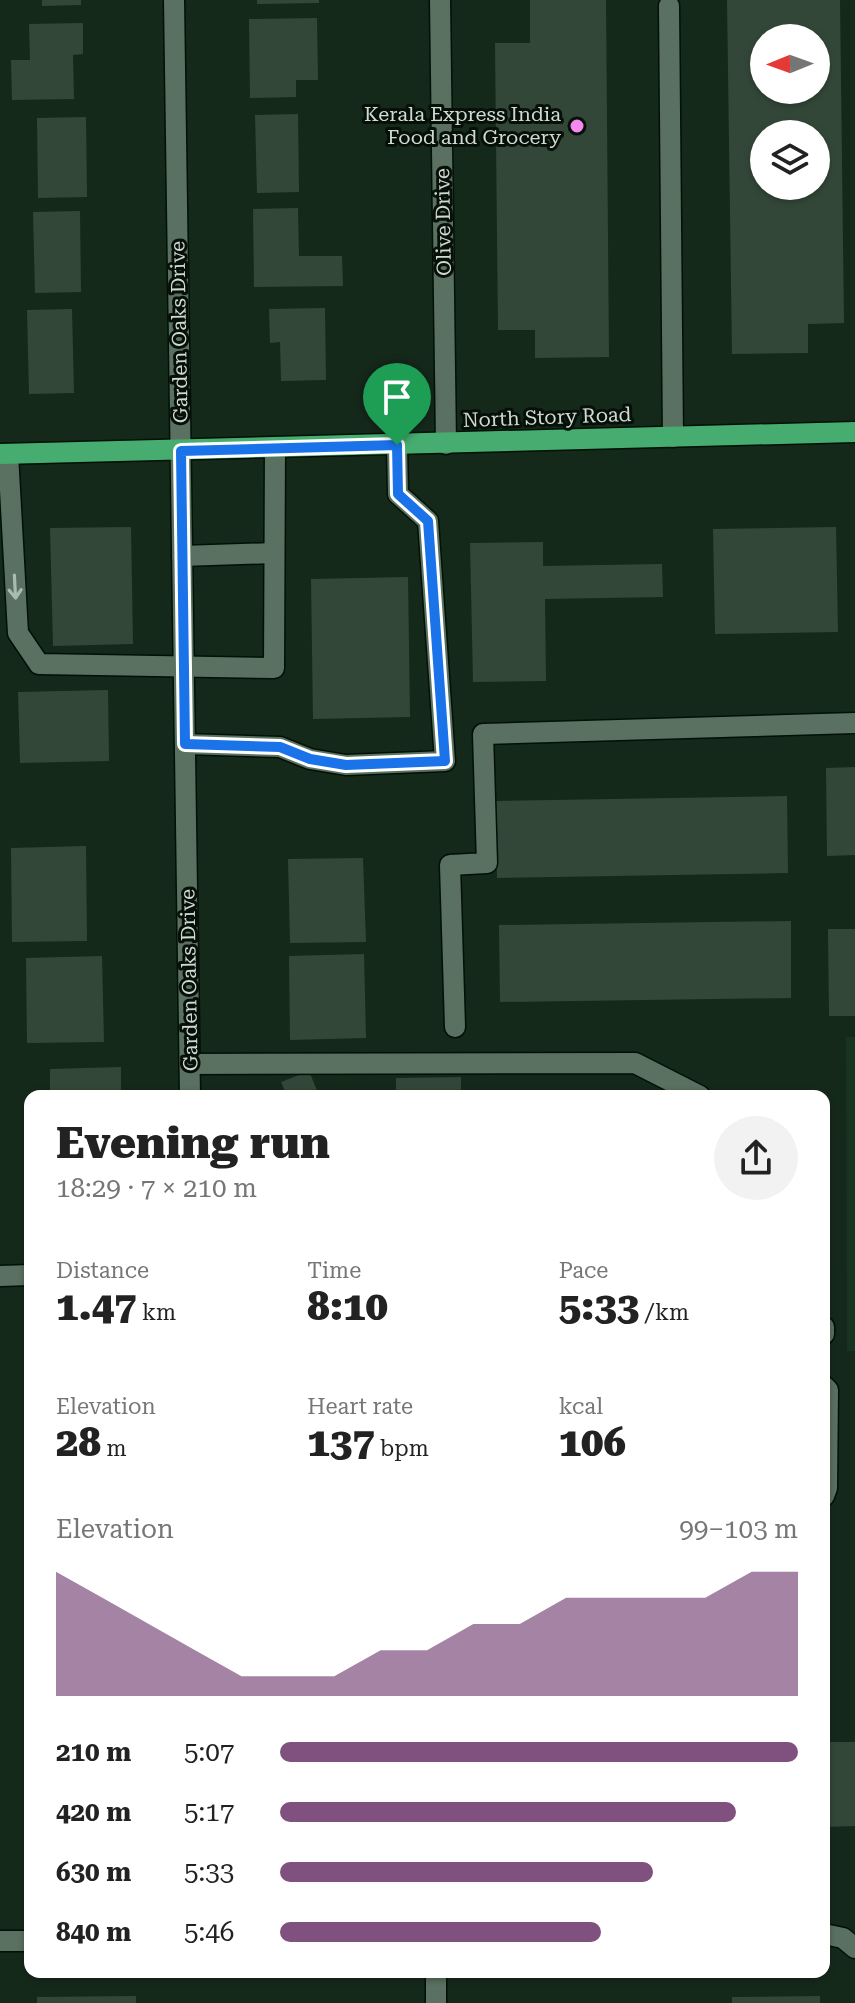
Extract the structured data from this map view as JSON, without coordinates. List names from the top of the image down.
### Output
{
  "streets": {
    "main road": ["North Story Road"],
    "street": ["Olive Drive", "Garden Oaks Drive"]
  },
  "crossings": [
    ["Olive Drive", "North Story Road"],
    ["Garden Oaks Drive", "North Story Road"]
  ],
  "places": ["Kerala Express India Food and Grocery"],
  "north": "left",
  "page": {
    "heading": ["Evening run", "18:29 · 7 × 210 m"],
    "stats": [
      ["Distance", "1.47 km"],
      ["Time", "8:10"],
      ["Pace", "5:33 /km"],
      ["Elevation", "28 m"],
      ["Heart rate", "137 bpm"],
      ["kcal", "106"]
    ],
    "chart": ["Elevation", "99–103 m"],
    "list": [
      {
        "name": "210 m",
        "note": "5:07"
      },
      {
        "name": "420 m",
        "note": "5:17"
      },
      {
        "name": "630 m",
        "note": "5:33"
      },
      {
        "name": "840 m",
        "note": "5:46"
      }
    ]
  }
}
